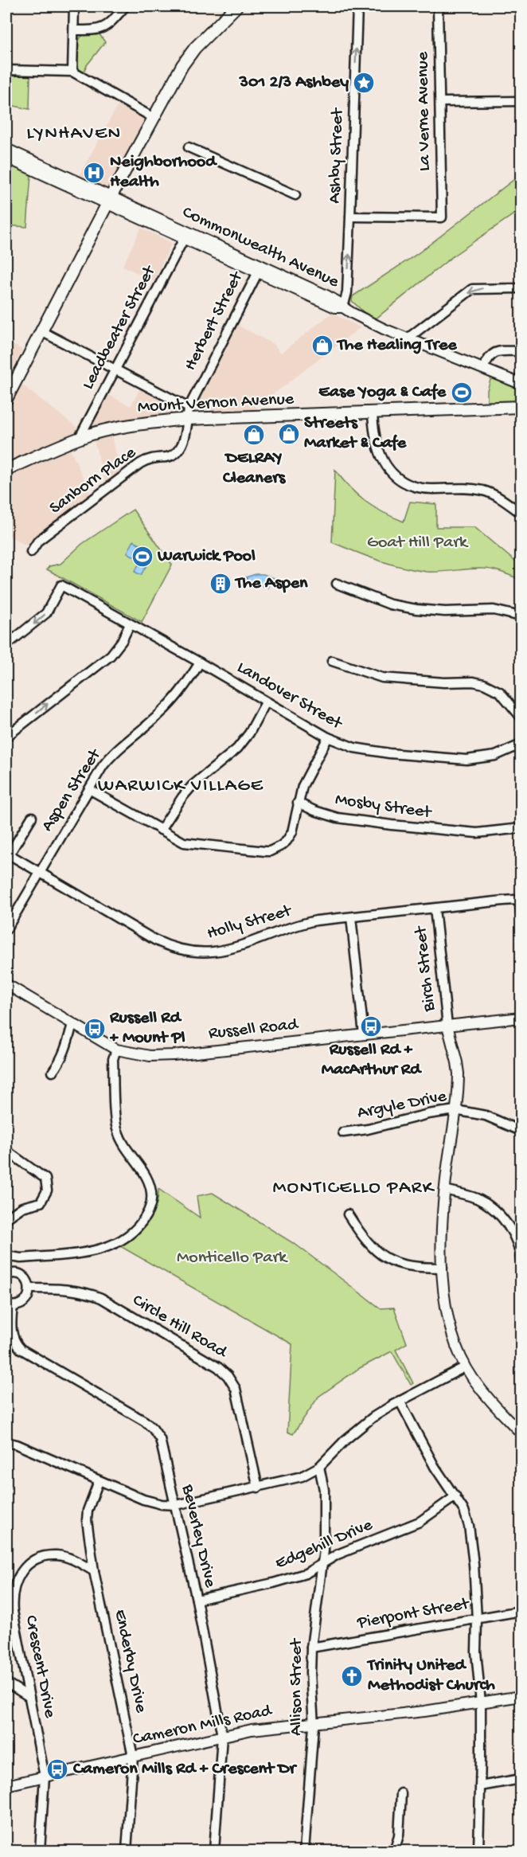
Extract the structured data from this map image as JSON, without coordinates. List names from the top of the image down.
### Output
{
  "streets": {
    "main road": ["Mount Vernon Avenue"],
    "street": [
      "La Verne Avenue",
      "Ashby Street",
      "Commonwealth Avenue",
      "Herbert Street",
      "Leadbeater Street",
      "Sanborn Place",
      "Landover Street",
      "Aspen Street",
      "Mosby Street",
      "Holly Street",
      "Birch Street",
      "Russell Road",
      "Argyle Drive",
      "Circle Hill Road",
      "Beverley Drive",
      "Edgehill Drive",
      "Pierpont Street",
      "Enderby Drive",
      "Crescent Drive",
      "Allison Street",
      "Cameron Mills Road"
    ]
  },
  "crossings": [
    ["La Verne Avenue", "Ashby Street"],
    ["Ashby Street", "Commonwealth Avenue"],
    ["Commonwealth Avenue", "Herbert Street"],
    ["Commonwealth Avenue", "Leadbeater Street"],
    ["Herbert Street", "Mount Vernon Avenue"],
    ["Herbert Street", "Sanborn Place"],
    ["Leadbeater Street", "Mount Vernon Avenue"],
    ["Mount Vernon Avenue", "Sanborn Place"],
    ["Landover Street", "Aspen Street"],
    ["Aspen Street", "Holly Street"],
    ["Holly Street", "Birch Street"],
    ["Birch Street", "Russell Road"],
    ["Beverley Drive", "Edgehill Drive"],
    ["Beverley Drive", "Cameron Mills Road"],
    ["Edgehill Drive", "Allison Street"],
    ["Pierpont Street", "Allison Street"],
    ["Enderby Drive", "Crescent Drive"],
    ["Enderby Drive", "Cameron Mills Road"],
    ["Crescent Drive", "Cameron Mills Road"],
    ["Allison Street", "Cameron Mills Road"]
  ],
  "one_way": ["Ashby Street"],
  "districts": ["LYNHAVEN", "WARWICK VILLAGE", "MONTICELLO PARK"],
  "parks": ["Goat Hill Park", "Monticello Park"],
  "places": {
    "place": ["301 2/3 Ashbey"],
    "hospital": ["Neighborhood Health"],
    "shop": ["The Healing Tree", "Streets Market & Cafe", "DELRAY Cleaners"],
    "sports": ["Ease Yoga & Cafe", "Warwick Pool"],
    "building": ["The Aspen"],
    "bus stop": ["Russell Rd + MacArthur Rd", "Russell Rd + Mount Pl", "Cameron Mills Rd + Crescent Dr"],
    "church": ["Trinity United Methodist Church"]
  }
}
